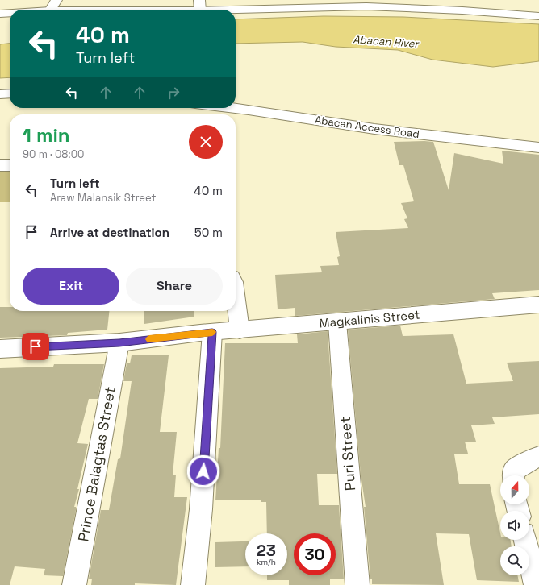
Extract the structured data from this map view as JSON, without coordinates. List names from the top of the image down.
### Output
{
  "streets": {
    "street": [
      "Abacan Access Road",
      "Magkalinis Street",
      "Puri Street",
      "Prince Balagtas Street"
    ]
  },
  "crossings": [
    ["Magkalinis Street", "Puri Street"],
    ["Magkalinis Street", "Prince Balagtas Street"]
  ],
  "water": ["Abacan River"],
  "north": "top",
  "page": {
    "turn": ["40 m", "Turn left"],
    "heading": ["1 min", "90 m · 08:00"],
    "list": [
      {
        "name": "Turn left",
        "note": "Araw Malansik Street",
        "value": "40 m"
      },
      {
        "name": "Arrive at destination",
        "value": "50 m"
      }
    ],
    "buttons": ["Exit", "Share"],
    "speed": "23 km/h",
    "limit": "30"
  }
}
